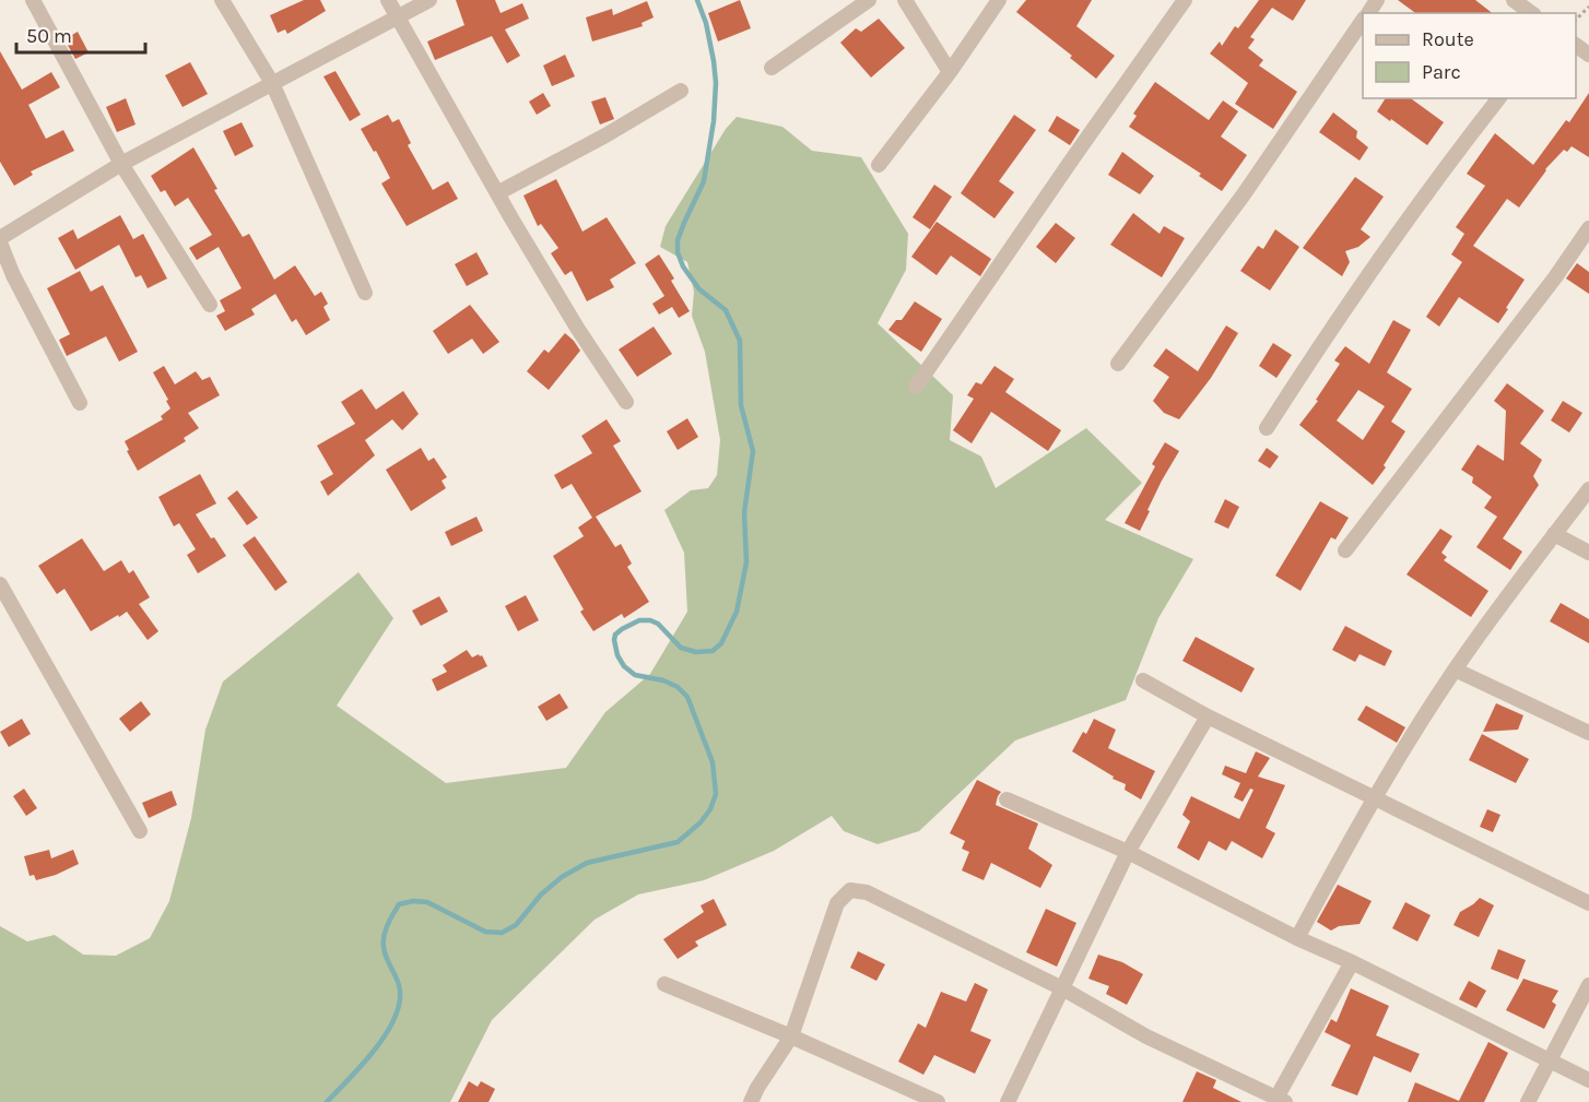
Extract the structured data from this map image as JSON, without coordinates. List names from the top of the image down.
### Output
{
  "legend": ["Route", "Parc"],
  "scale_bar": "50 m"
}
